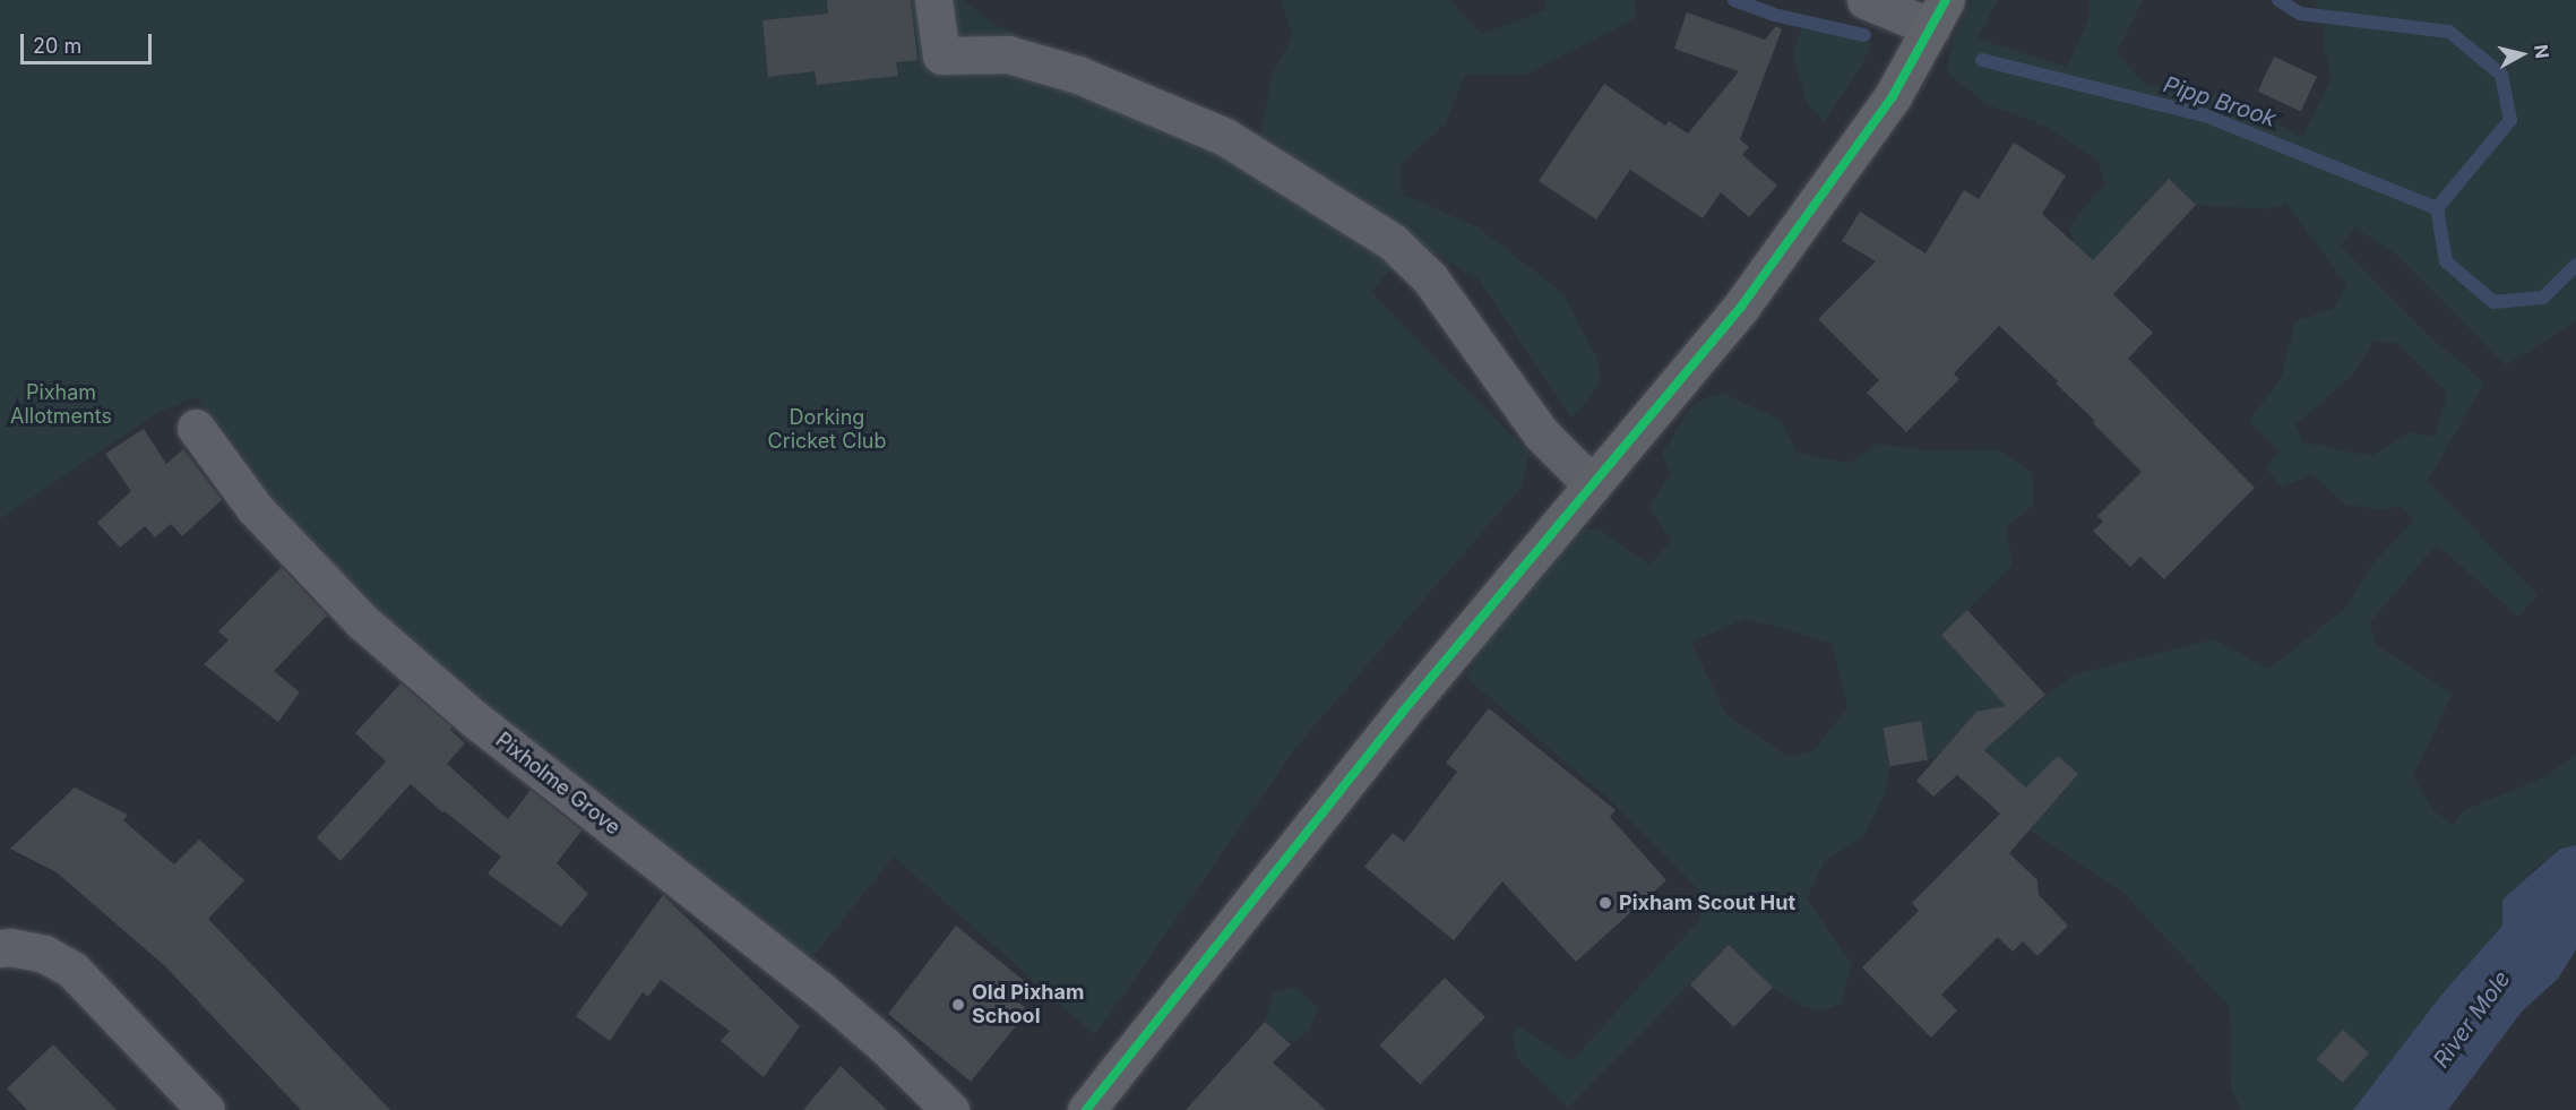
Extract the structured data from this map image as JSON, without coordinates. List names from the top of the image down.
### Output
{
  "streets": {
    "street": ["Pixholme Grove"]
  },
  "water": ["Pipp Brook", "River Mole"],
  "parks": ["Pixham Allotments", "Dorking Cricket Club"],
  "places": ["Pixham Scout Hut", "Old Pixham School"],
  "scale_bar": "20 m",
  "north": "right"
}
